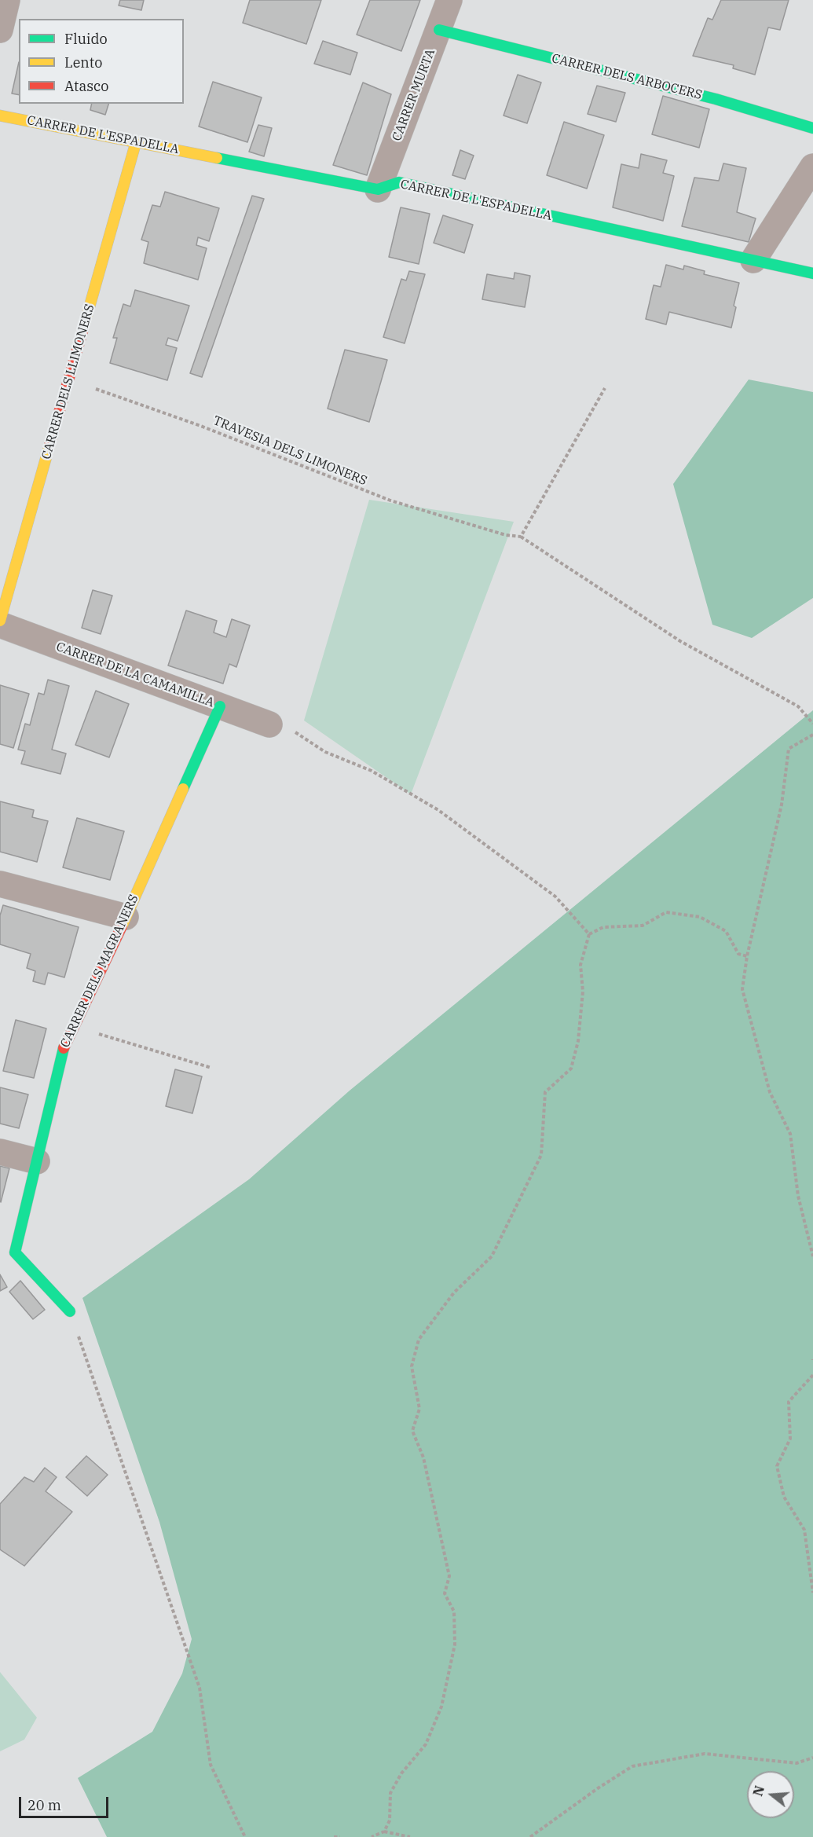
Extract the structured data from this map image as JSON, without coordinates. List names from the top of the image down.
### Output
{
  "streets": {
    "street": [
      "CARRER DELS ARBOCERS",
      "CARRER MURTA",
      "CARRER DE L'ESPADELLA",
      "CARRER DELS LLIMONERS",
      "CARRER DE LA CAMAMILLA",
      "CARRER DELS MAGRANERS"
    ],
    "path": ["TRAVESIA DELS LIMONERS"]
  },
  "crossings": [
    ["CARRER DELS ARBOCERS", "CARRER MURTA"],
    ["CARRER MURTA", "CARRER DE L'ESPADELLA"],
    ["CARRER DE L'ESPADELLA", "CARRER DELS LLIMONERS"],
    ["CARRER DELS LLIMONERS", "TRAVESIA DELS LIMONERS"],
    ["CARRER DELS LLIMONERS", "CARRER DE LA CAMAMILLA"],
    ["CARRER DE LA CAMAMILLA", "CARRER DELS MAGRANERS"]
  ],
  "legend": ["Fluido", "Lento", "Atasco"],
  "scale_bar": "20 m",
  "north": "left"
}
